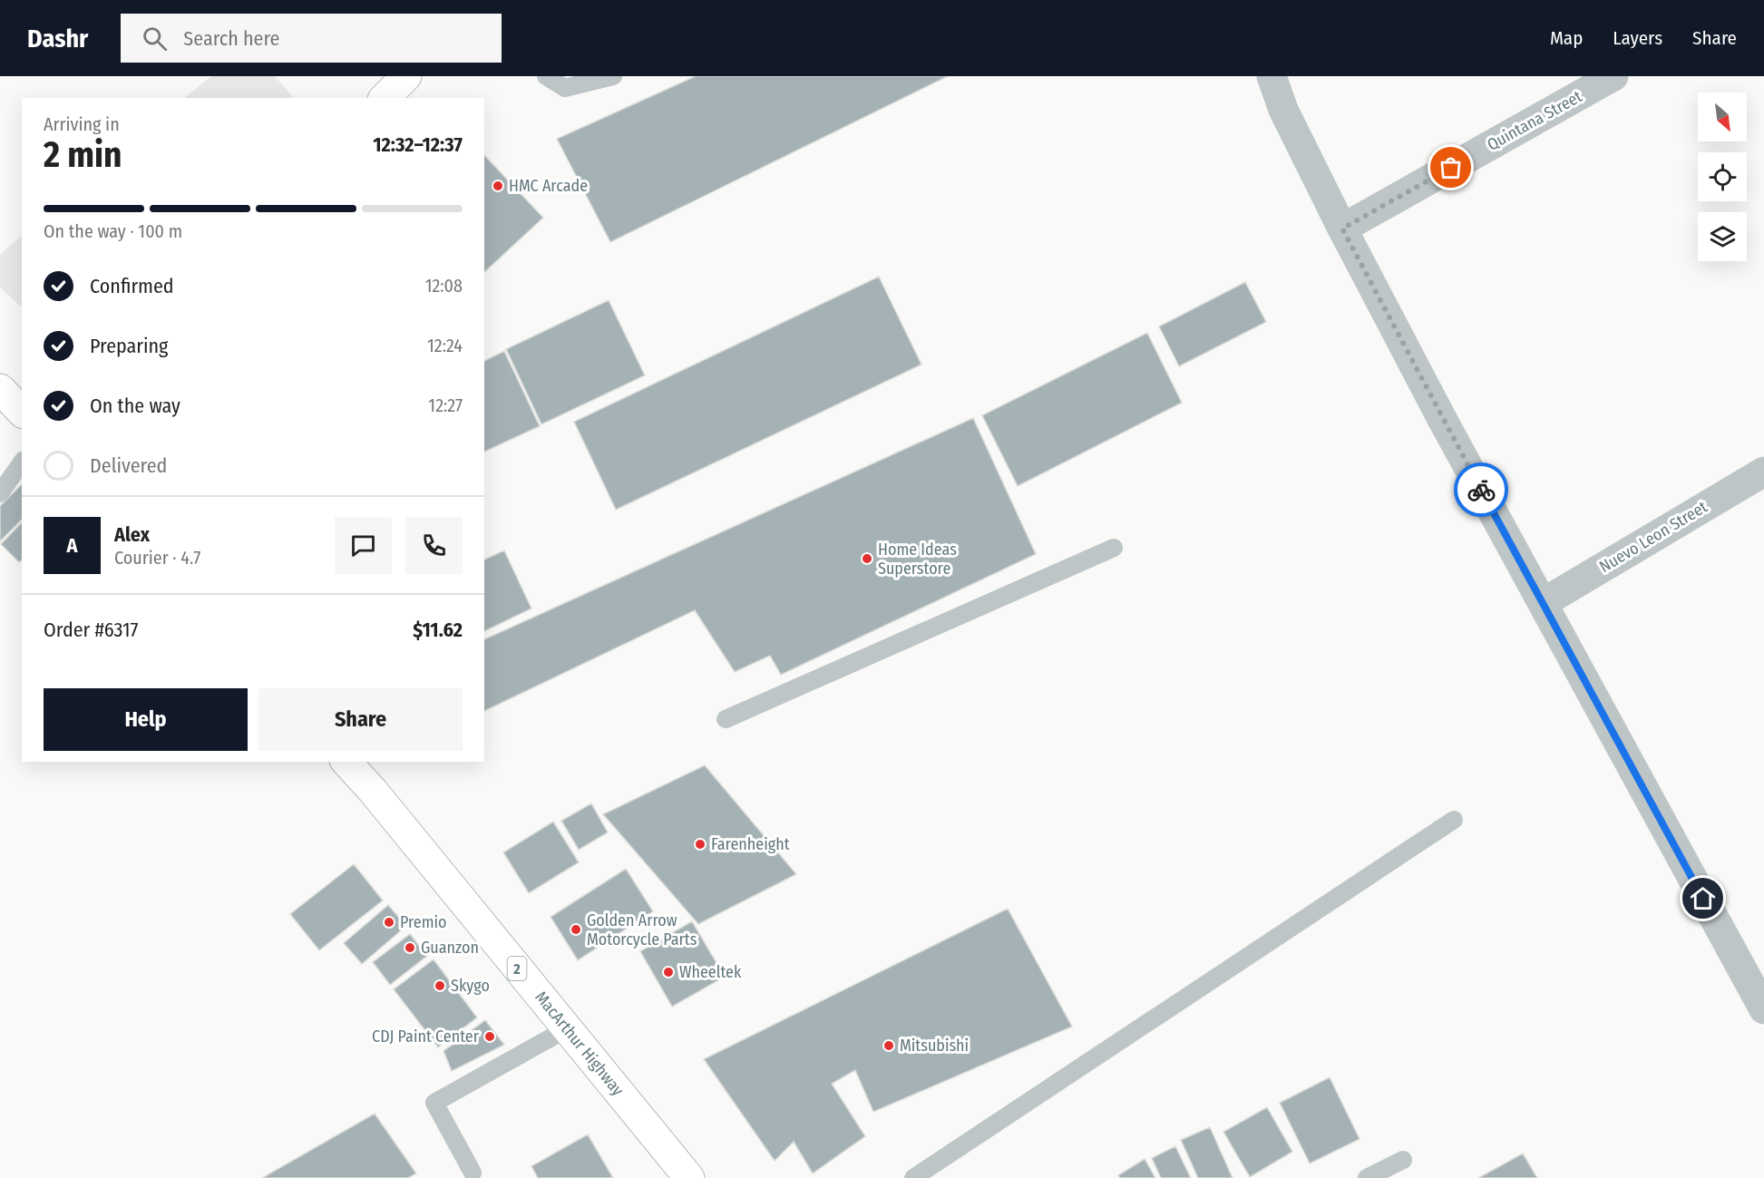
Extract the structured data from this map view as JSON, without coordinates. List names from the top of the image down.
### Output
{
  "streets": {
    "main road": ["2", "MacArthur Highway"],
    "street": ["Quintana Street", "Nuevo Leon Street"]
  },
  "places": [
    "HMC Arcade",
    "Home Ideas Superstore",
    "Farenheight",
    "Premio",
    "Golden Arrow Motorcycle Parts",
    "Guanzon",
    "Wheeltek",
    "Skygo",
    "CDJ Paint Center",
    "Mitsubishi"
  ],
  "north": "bottom right",
  "page": {
    "header": "Dashr",
    "search": "Search here",
    "nav": ["Map", "Layers", "Share"],
    "heading": ["2 min", "Arriving in", "12:32–12:37"],
    "panel": [
      "Alex",
      "Courier · 4.7",
      "Order #6317",
      "$11.62"
    ],
    "bar": "On the way · 100 m",
    "list": [
      ["Confirmed", "12:08"],
      ["Preparing", "12:24"],
      ["On the way", "12:27"],
      "Delivered"
    ],
    "round": "A",
    "buttons": ["Help", "Share"]
  }
}
